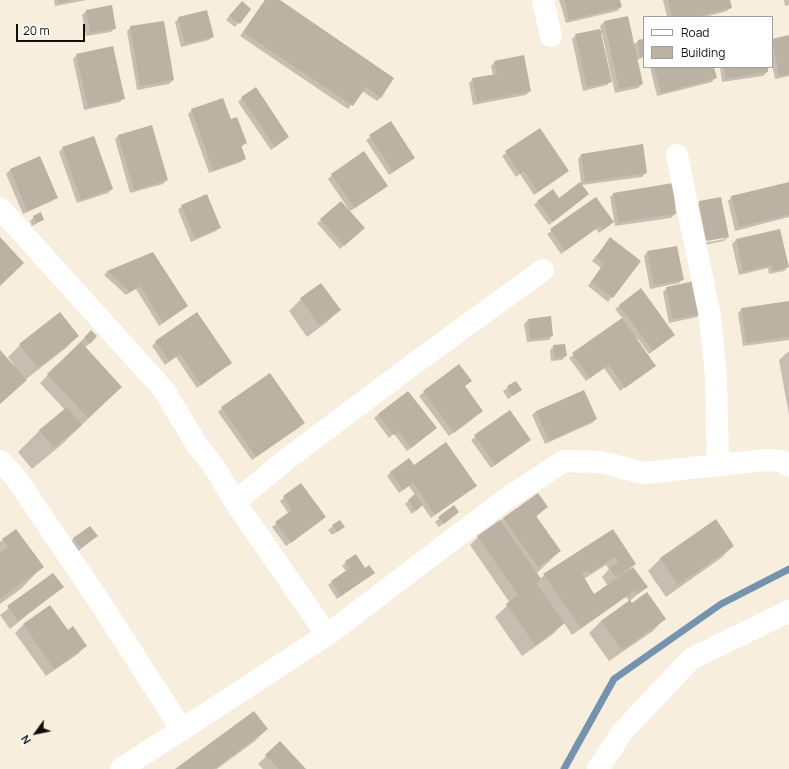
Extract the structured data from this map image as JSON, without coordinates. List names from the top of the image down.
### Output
{
  "legend": ["Road", "Building"],
  "scale_bar": "20 m",
  "north": "bottom left"
}
